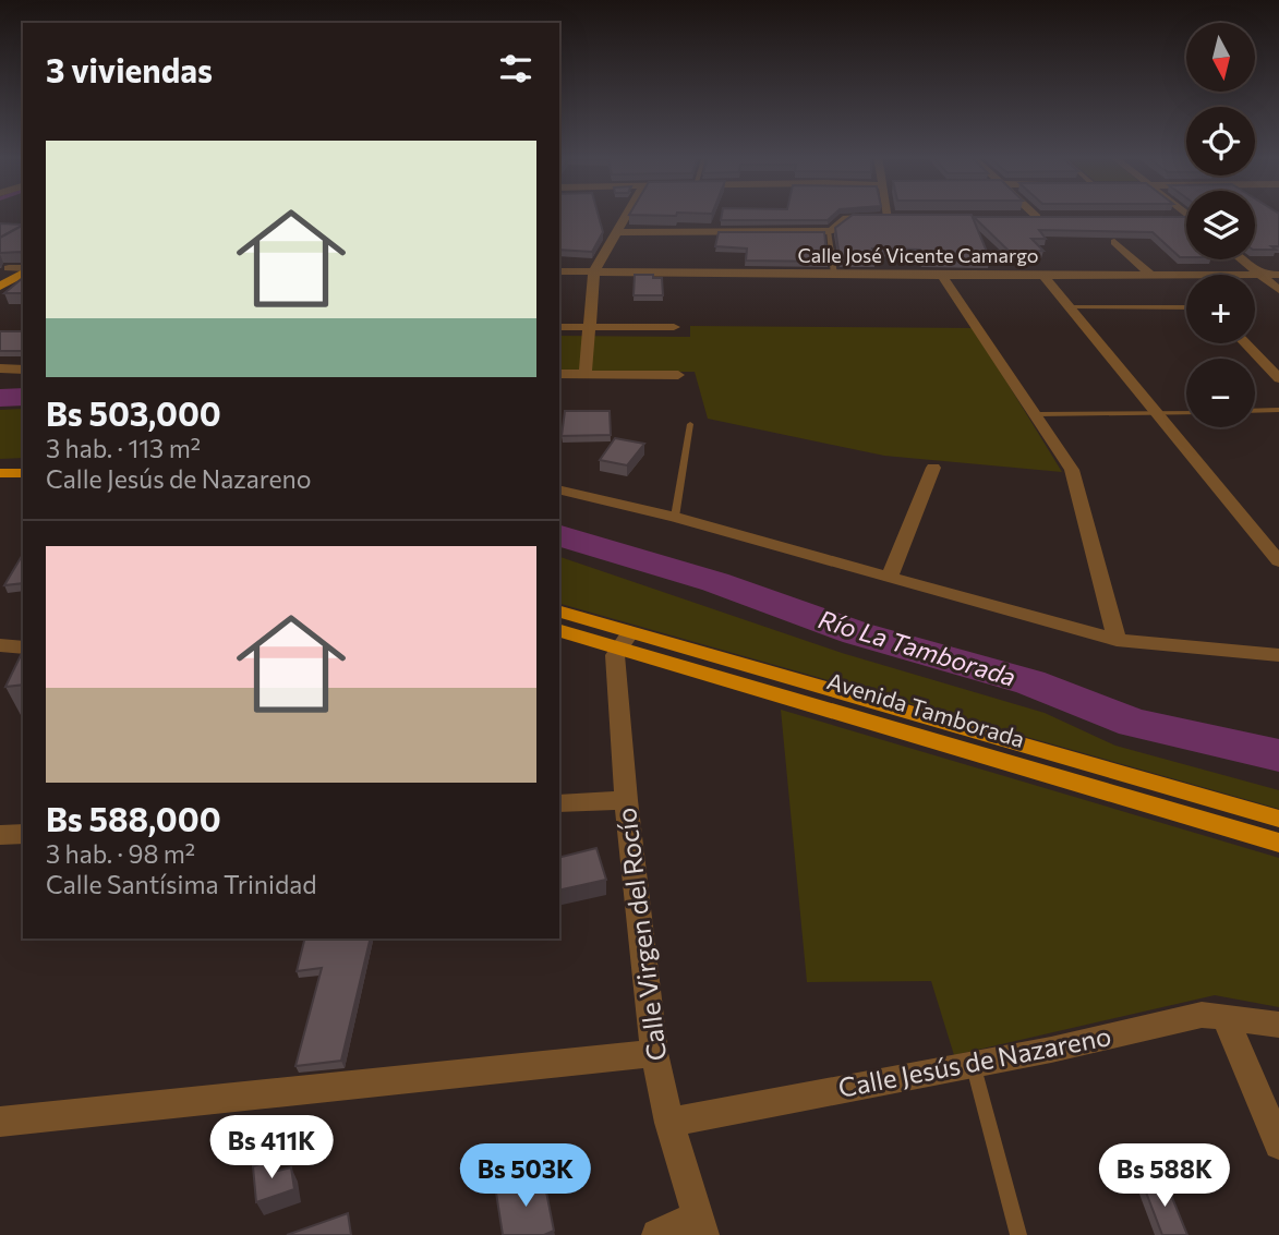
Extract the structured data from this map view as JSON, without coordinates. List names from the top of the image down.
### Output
{
  "streets": {
    "main road": ["Avenida Tamborada"],
    "street": ["Calle José Vicente Camargo", "Calle Virgen del Rocío", "Calle Jesús de Nazareno"]
  },
  "crossings": [
    ["Avenida Tamborada", "Calle Virgen del Rocío"],
    ["Calle Virgen del Rocío", "Calle Jesús de Nazareno"]
  ],
  "water": ["Río La Tamborada"],
  "north": "bottom",
  "page": {
    "map_buttons": ["+", "−"],
    "heading": "3 viviendas",
    "list": [
      {
        "name": "Bs 503,000",
        "note": "3 hab. · 113 m² · Calle Jesús de Nazareno"
      },
      {
        "name": "Bs 588,000",
        "note": "3 hab. · 98 m² · Calle Santísima Trinidad"
      }
    ],
    "price": ["Bs 411K", "Bs 503K", "Bs 588K"]
  }
}
